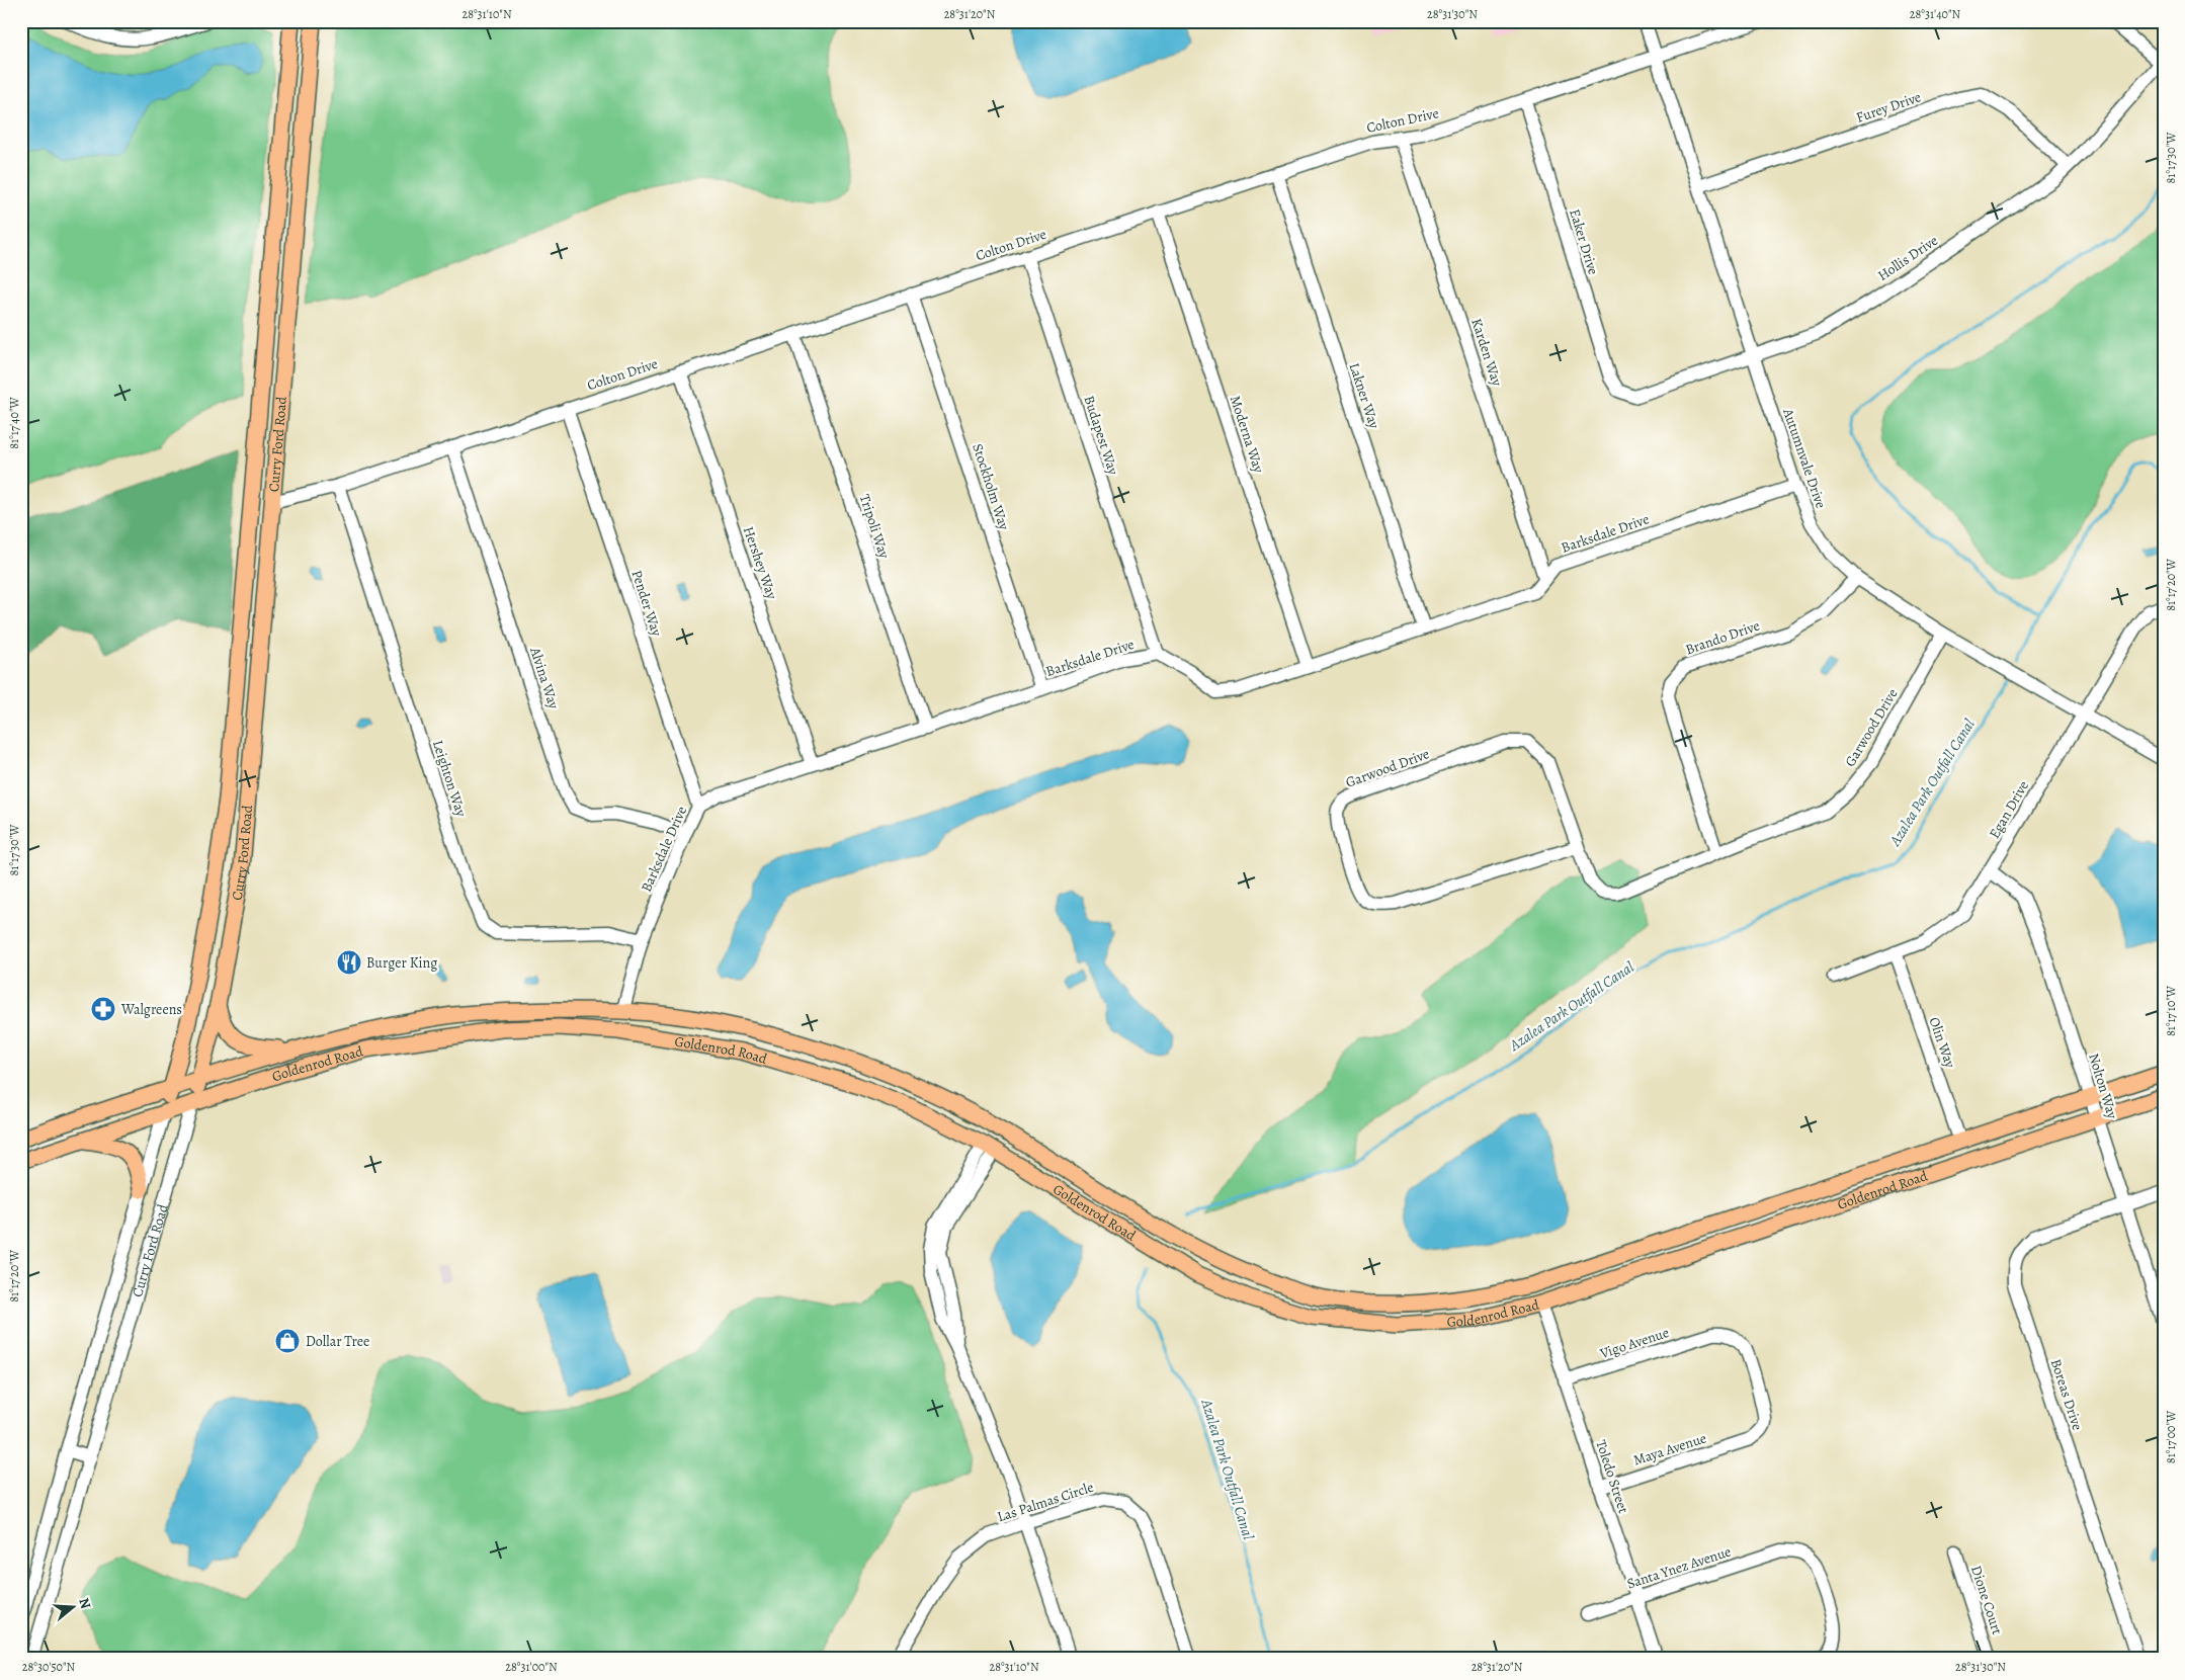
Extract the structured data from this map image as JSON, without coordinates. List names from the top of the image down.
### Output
{
  "streets": {
    "main road": ["Curry Ford Road", "Goldenrod Road"],
    "street": [
      "Furey Drive",
      "Colton Drive",
      "Eaker Drive",
      "Hollis Drive",
      "Karden Way",
      "Lakner Way",
      "Moderna Way",
      "Budapest Way",
      "Autumnvale Drive",
      "Stockholm Way",
      "Tripoli Way",
      "Barksdale Drive",
      "Hershey Way",
      "Pender Way",
      "Brando Drive",
      "Alvina Way",
      "Garwood Drive",
      "Leighton Way",
      "Egan Drive",
      "Olin Way",
      "Nolton Way",
      "Vigo Avenue",
      "Boreas Drive",
      "Maya Avenue",
      "Toledo Street",
      "Las Palmas Circle",
      "Santa Ynez Avenue",
      "Dione Court"
    ]
  },
  "crossings": [
    ["Furey Drive", "Hollis Drive"],
    ["Furey Drive", "Autumnvale Drive"],
    ["Colton Drive", "Eaker Drive"],
    ["Colton Drive", "Karden Way"],
    ["Colton Drive", "Lakner Way"],
    ["Colton Drive", "Moderna Way"],
    ["Colton Drive", "Budapest Way"],
    ["Colton Drive", "Curry Ford Road"],
    ["Colton Drive", "Autumnvale Drive"],
    ["Colton Drive", "Stockholm Way"],
    ["Colton Drive", "Tripoli Way"],
    ["Colton Drive", "Hershey Way"],
    ["Colton Drive", "Pender Way"],
    ["Colton Drive", "Alvina Way"],
    ["Colton Drive", "Leighton Way"],
    ["Eaker Drive", "Hollis Drive"],
    ["Hollis Drive", "Autumnvale Drive"],
    ["Karden Way", "Barksdale Drive"],
    ["Lakner Way", "Barksdale Drive"],
    ["Moderna Way", "Barksdale Drive"],
    ["Budapest Way", "Barksdale Drive"],
    ["Curry Ford Road", "Goldenrod Road"],
    ["Autumnvale Drive", "Barksdale Drive"],
    ["Autumnvale Drive", "Brando Drive"],
    ["Autumnvale Drive", "Garwood Drive"],
    ["Autumnvale Drive", "Egan Drive"],
    ["Stockholm Way", "Barksdale Drive"],
    ["Tripoli Way", "Barksdale Drive"],
    ["Barksdale Drive", "Hershey Way"],
    ["Barksdale Drive", "Pender Way"],
    ["Barksdale Drive", "Alvina Way"],
    ["Barksdale Drive", "Leighton Way"],
    ["Barksdale Drive", "Goldenrod Road"],
    ["Brando Drive", "Garwood Drive"],
    ["Egan Drive", "Olin Way"],
    ["Egan Drive", "Nolton Way"],
    ["Olin Way", "Goldenrod Road"],
    ["Goldenrod Road", "Nolton Way"],
    ["Goldenrod Road", "Toledo Street"],
    ["Nolton Way", "Boreas Drive"],
    ["Vigo Avenue", "Maya Avenue"],
    ["Vigo Avenue", "Toledo Street"],
    ["Maya Avenue", "Toledo Street"],
    ["Toledo Street", "Santa Ynez Avenue"]
  ],
  "water": ["Azalea Park Outfall Canal"],
  "places": {
    "restaurant": ["Burger King"],
    "pharmacy": ["Walgreens"],
    "shop": ["Dollar Tree"]
  },
  "north": "right",
  "coordinates": [
    "28°31'10\"N",
    "28°31'20\"N",
    "28°31'30\"N",
    "28°31'40\"N",
    "81°17'30\"W",
    "81°17'40\"W",
    "81°17'20\"W",
    "81°17'10\"W",
    "81°17'00\"W",
    "28°30'50\"N",
    "28°31'00\"N"
  ]
}
